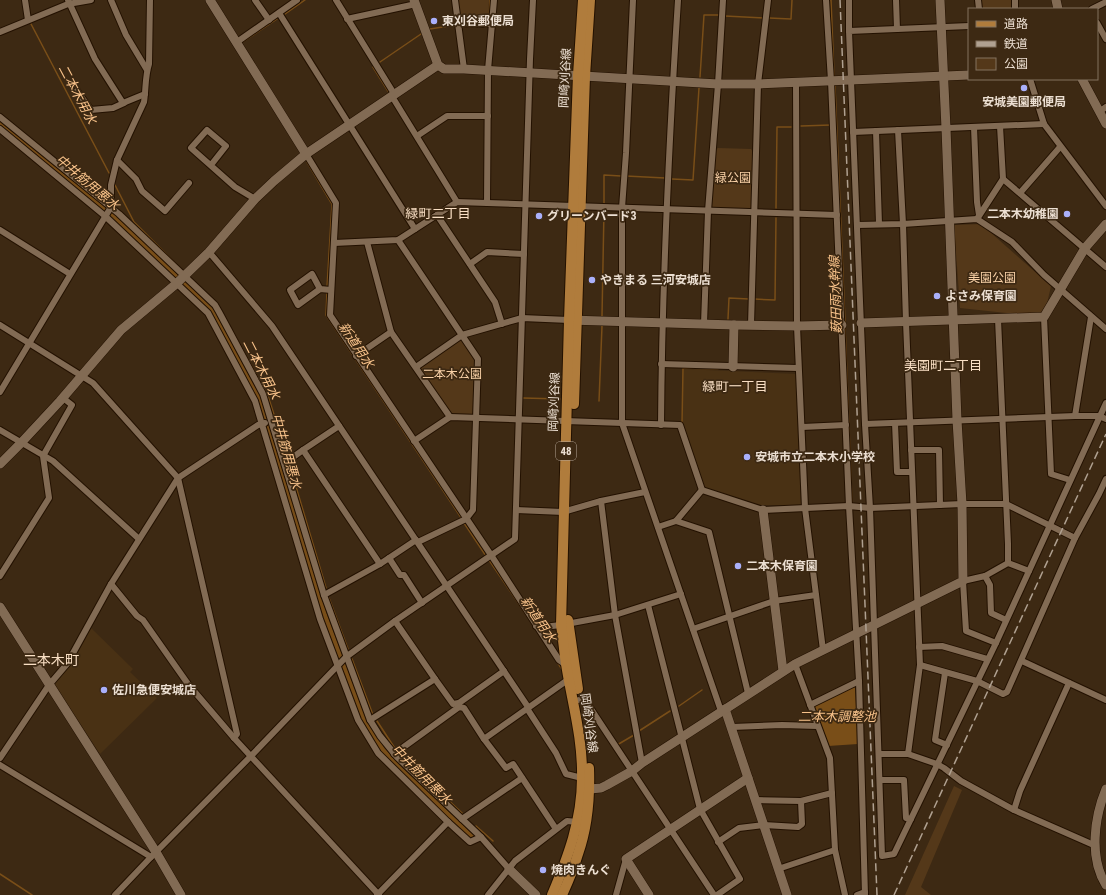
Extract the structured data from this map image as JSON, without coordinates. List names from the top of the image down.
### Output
{
  "streets": {
    "main road": ["岡崎刈谷線", "48"]
  },
  "districts": [
    "緑町二丁目",
    "美園町二丁目",
    "緑町一丁目",
    "二本木町"
  ],
  "water": [
    "二本木用水",
    "中井筋用悪水",
    "薮田雨水幹線",
    "新道用水",
    "二本木調整池"
  ],
  "parks": ["緑公園", "美園公園", "二本木公園"],
  "places": [
    "東刈谷郵便局",
    "安城美園郵便局",
    "二本木幼稚園",
    "グリーンバード3",
    "やきまる 三河安城店",
    "よさみ保育園",
    "安城市立二本木小学校",
    "二本木保育園",
    "佐川急便安城店",
    "焼肉きんぐ"
  ],
  "legend": ["道路", "鉄道", "公園"]
}
